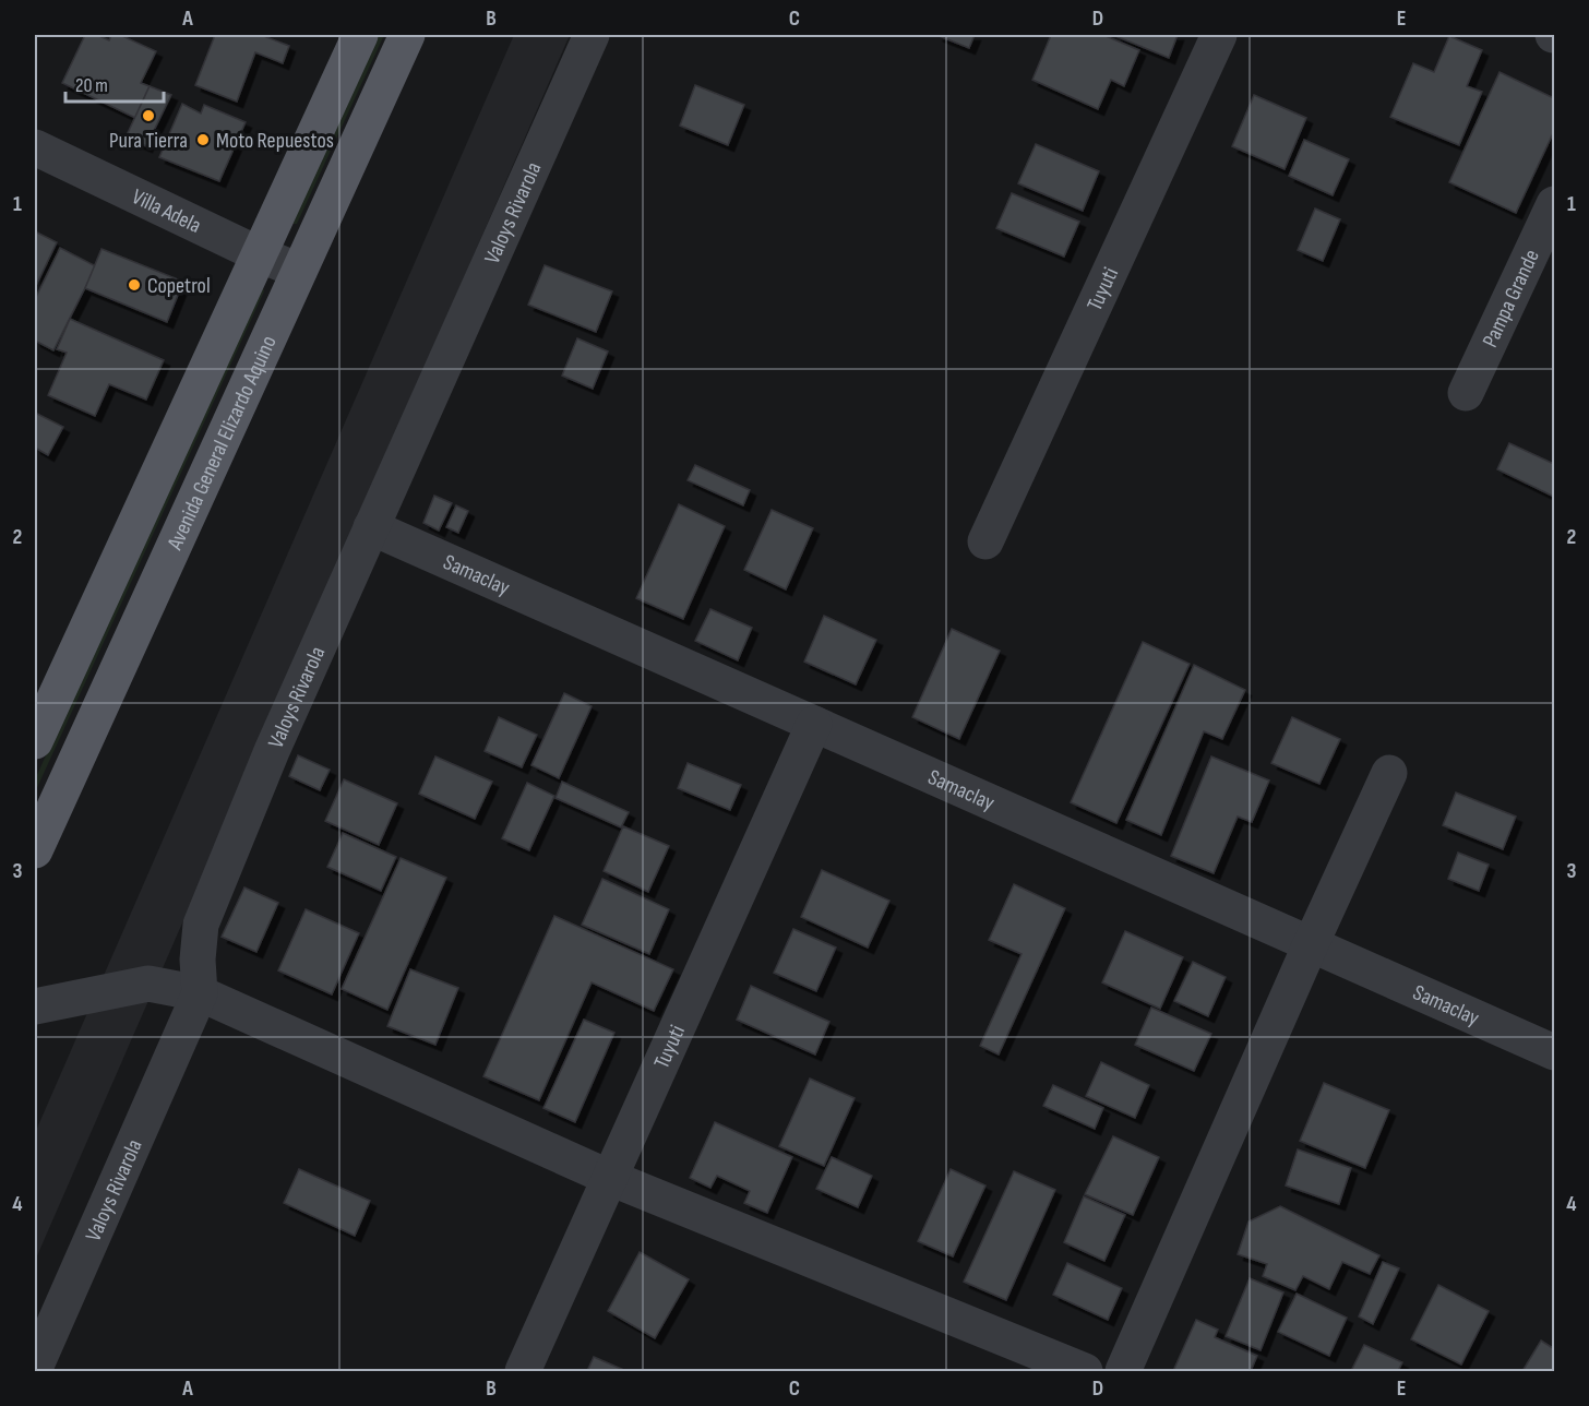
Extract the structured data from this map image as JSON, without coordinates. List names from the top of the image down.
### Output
{
  "streets": {
    "main road": ["Avenida General Elizardo Aquino"],
    "street": [
      "Villa Adela",
      "Valoys Rivarola",
      "Tuyuti",
      "Pampa Grande",
      "Samaclay"
    ]
  },
  "crossings": [
    ["Villa Adela", "Avenida General Elizardo Aquino"],
    ["Valoys Rivarola", "Samaclay"],
    ["Tuyuti", "Samaclay"]
  ],
  "places": ["Pura Tierra", "Moto Repuestos", "Copetrol"],
  "scale_bar": "20 m",
  "grid": {
    "columns": [
      "A",
      "B",
      "C",
      "D",
      "E"
    ],
    "rows": [
      "1",
      "2",
      "3",
      "4"
    ]
  }
}
